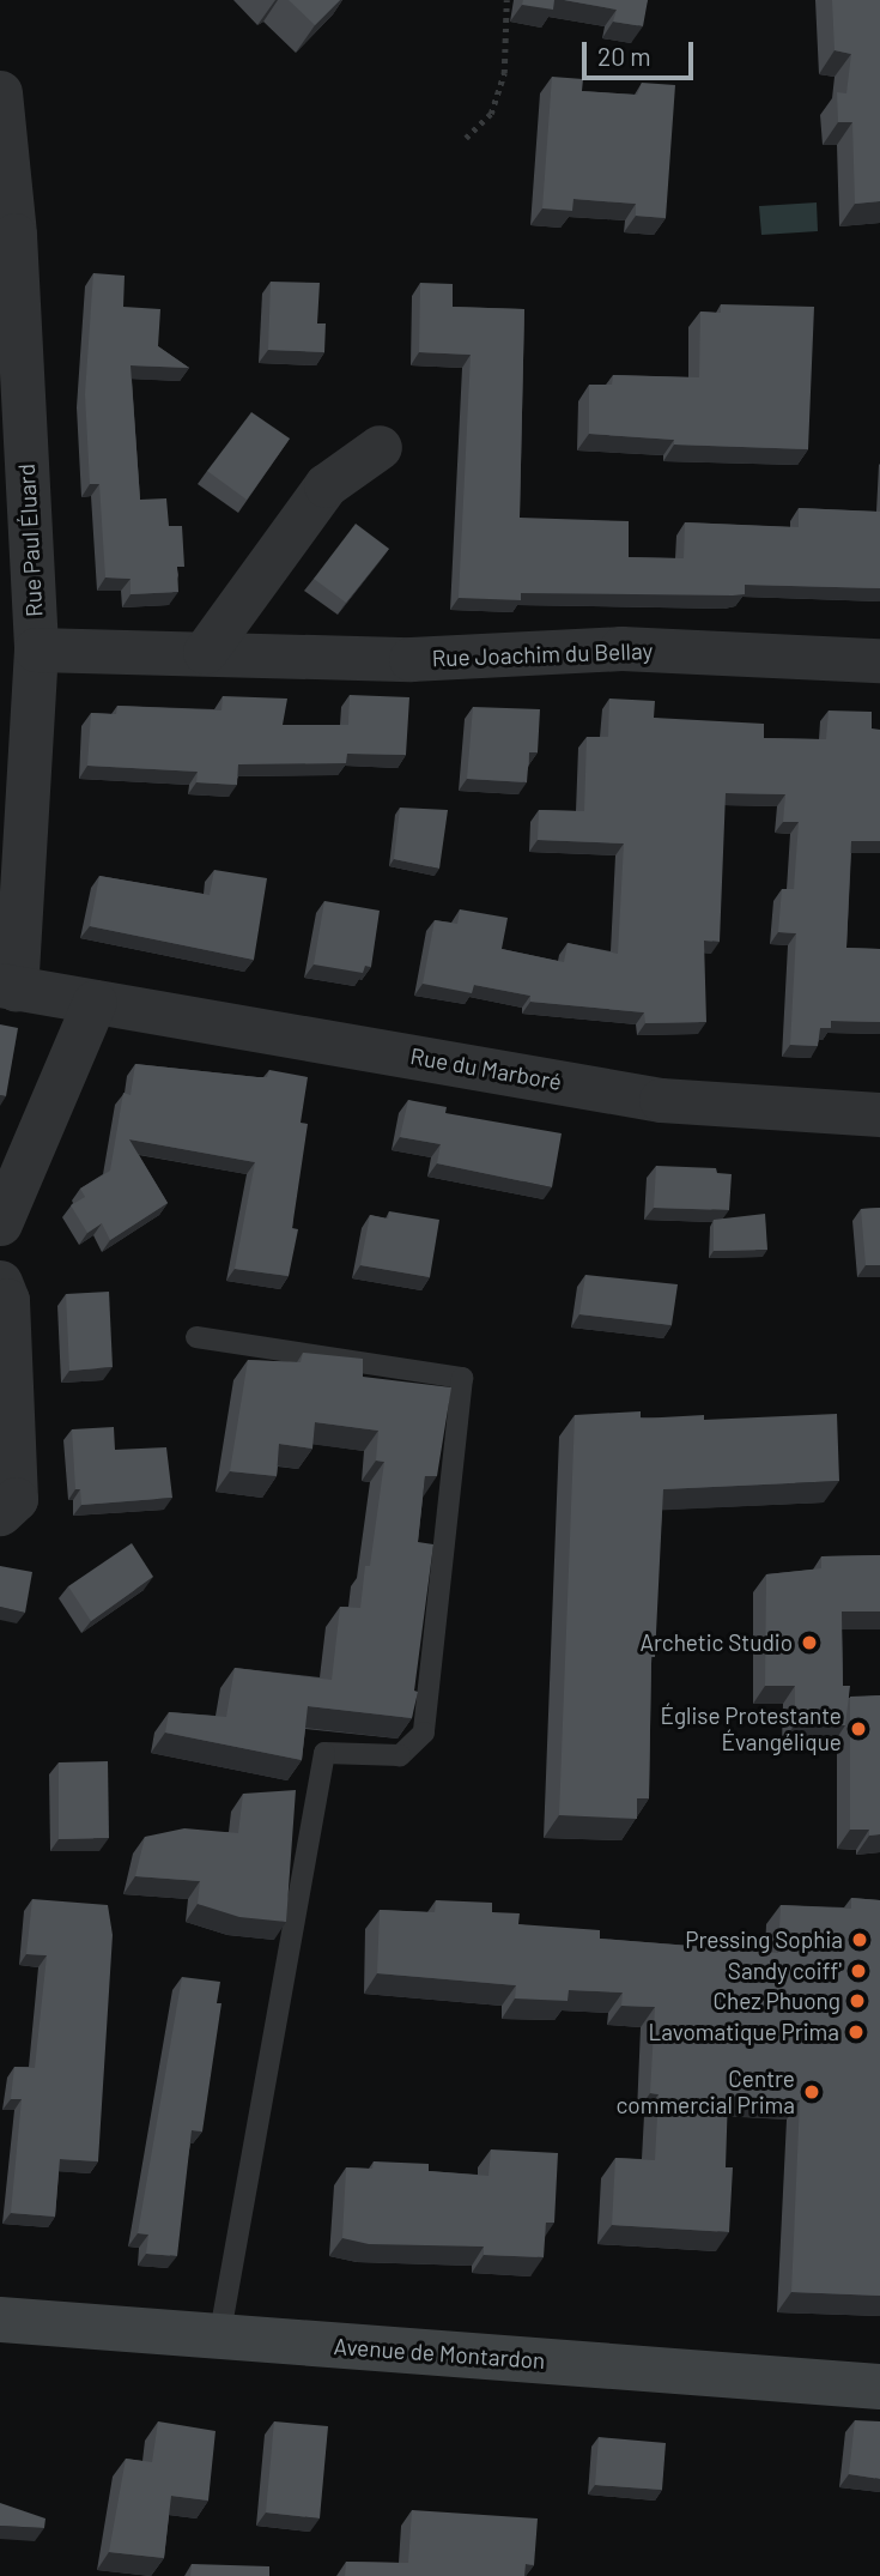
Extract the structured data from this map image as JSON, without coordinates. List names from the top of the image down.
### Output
{
  "streets": {
    "street": [
      "Rue Paul Éluard",
      "Rue Joachim du Bellay",
      "Rue du Marboré",
      "Avenue de Montardon"
    ]
  },
  "crossings": [
    ["Rue Paul Éluard", "Rue Joachim du Bellay"],
    ["Rue Paul Éluard", "Rue du Marboré"]
  ],
  "places": [
    "Archetic Studio",
    "Église Protestante Évangélique",
    "Pressing Sophia",
    "Sandy coiff'",
    "Chez Phuong",
    "Lavomatique Prima",
    "Centre commercial Prima"
  ],
  "scale_bar": "20 m"
}
